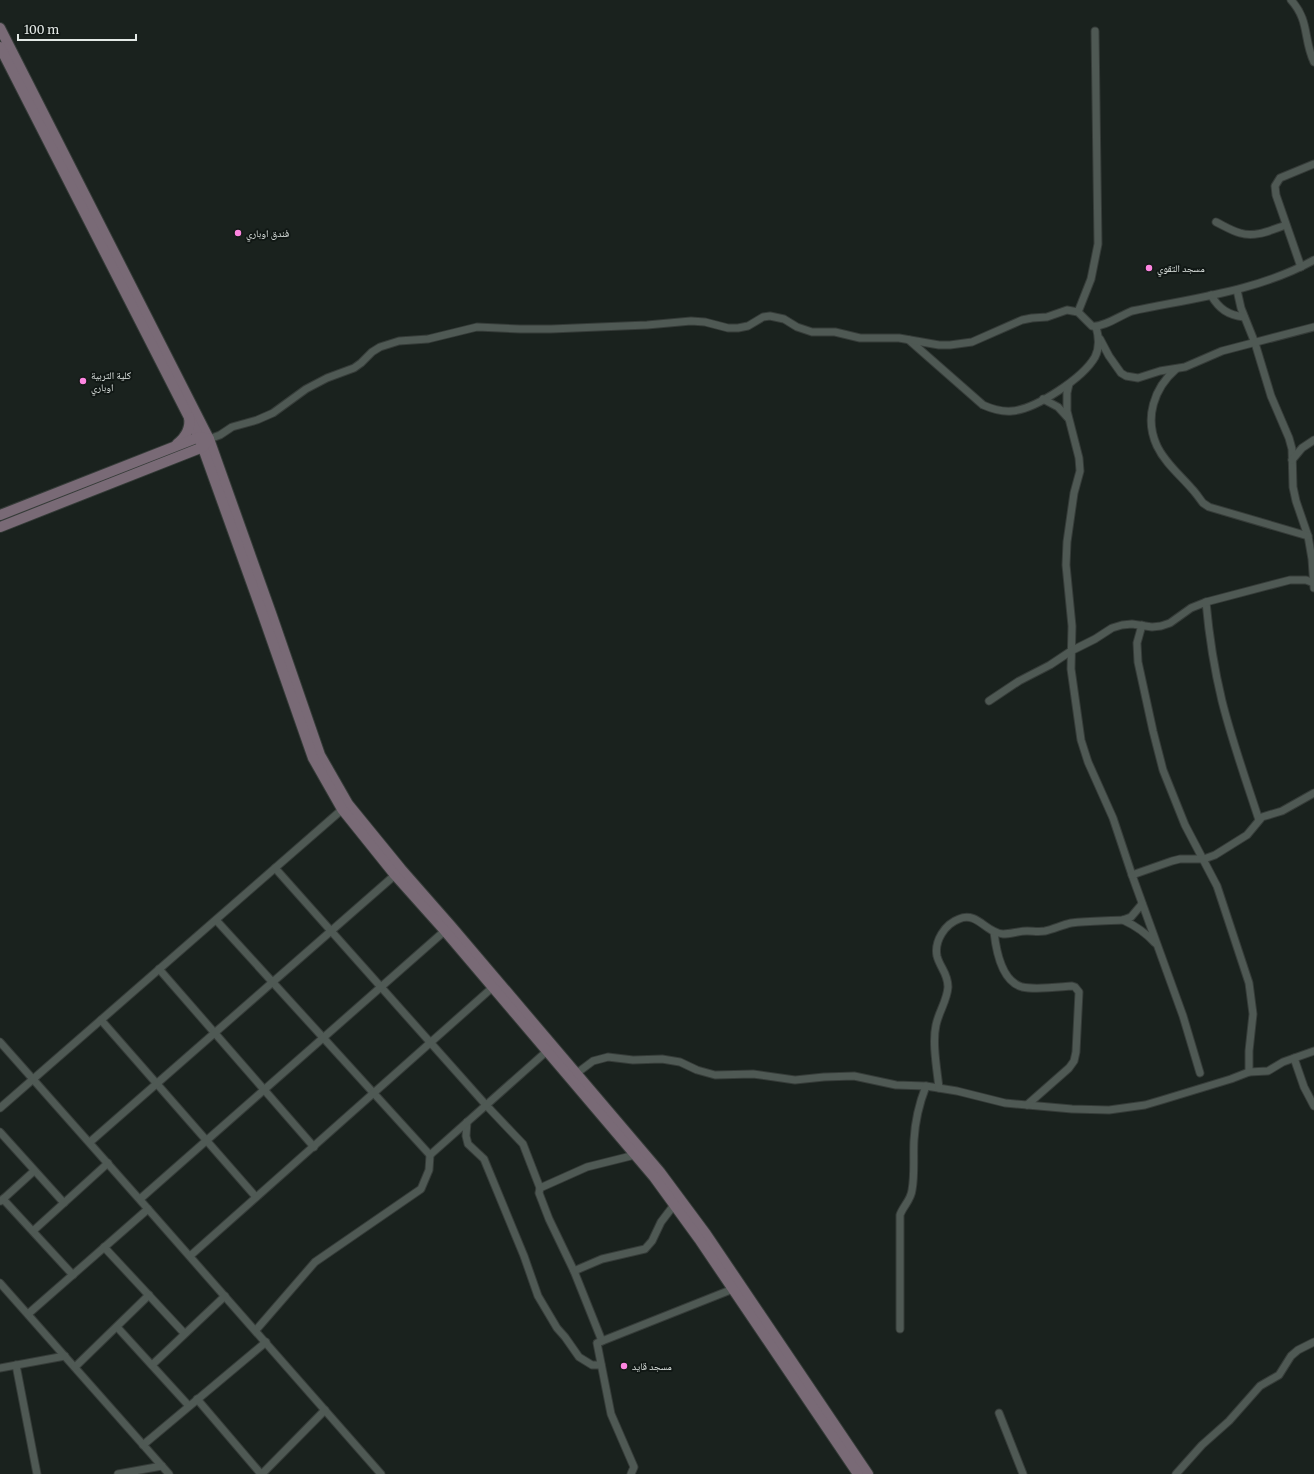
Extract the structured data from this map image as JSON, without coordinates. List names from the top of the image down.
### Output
{
  "places": [
    "فندق اوباري",
    "مسجد التقوي",
    "كلية التربية اوباري",
    "مسجد قايد"
  ],
  "scale_bar": "100 m"
}
